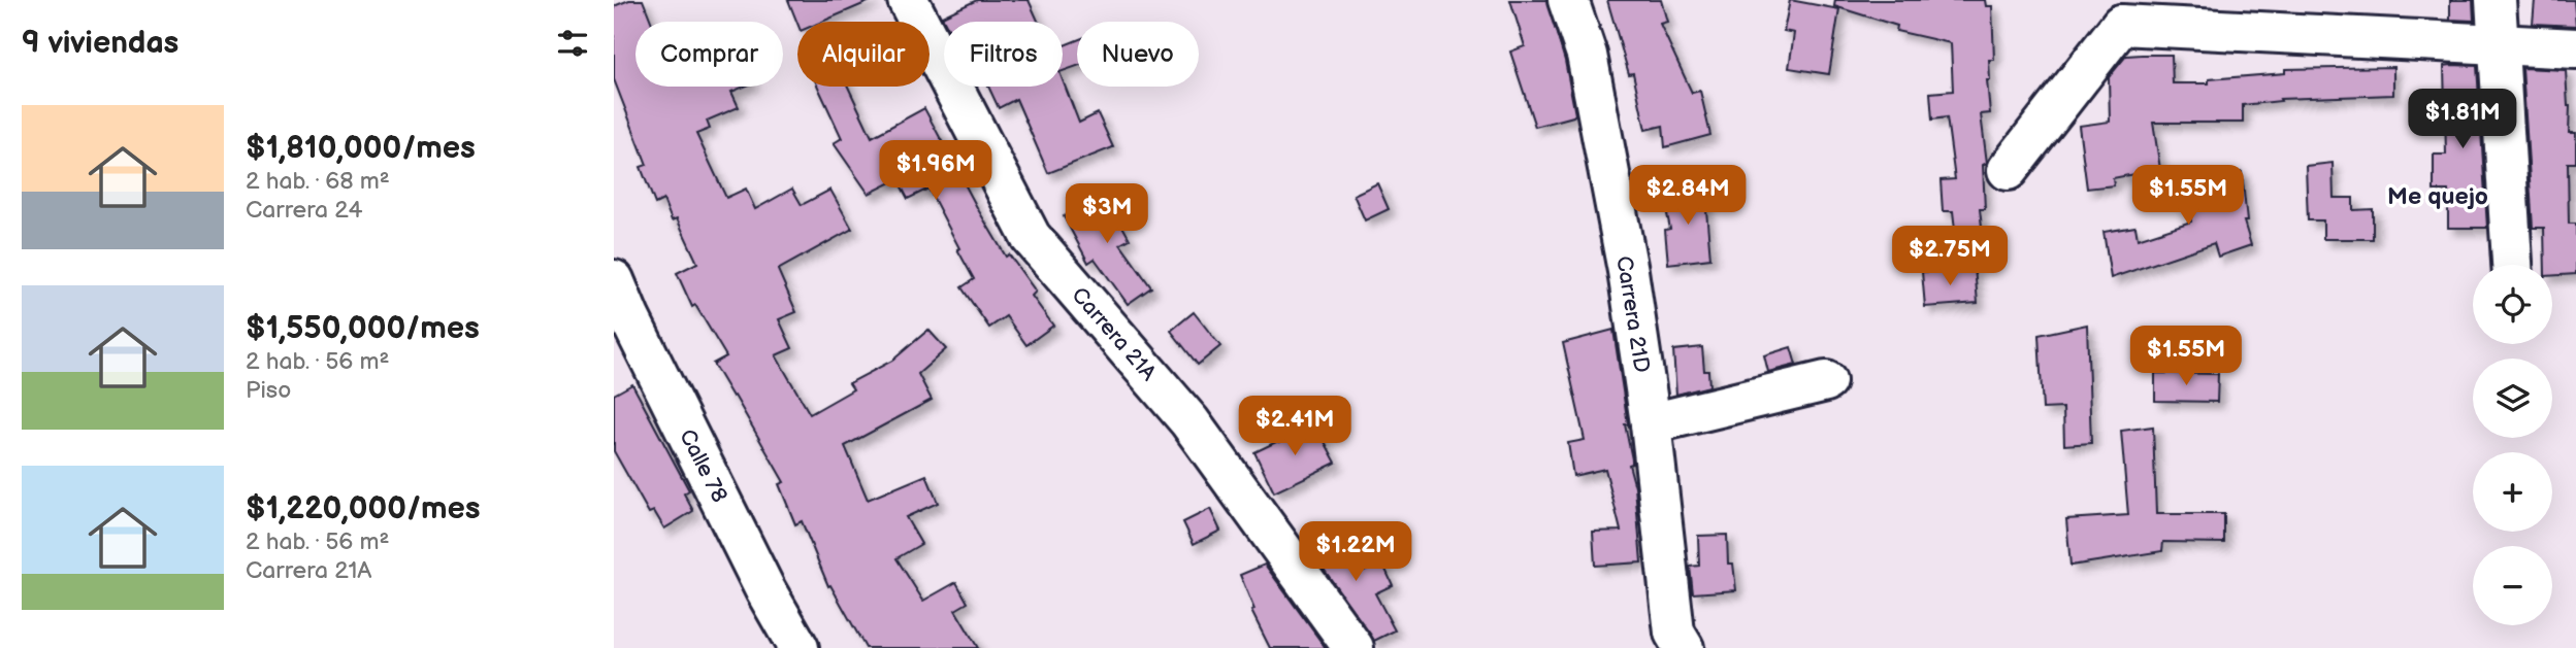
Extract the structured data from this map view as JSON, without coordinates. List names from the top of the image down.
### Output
{
  "streets": {
    "street": ["Carrera 21D", "Carrera 21A", "Calle 78"]
  },
  "districts": ["Me quejo"],
  "page": {
    "heading": "9 viviendas",
    "chip": [
      "Comprar",
      "Alquilar",
      "Filtros",
      "Nuevo"
    ],
    "list": [
      {
        "name": "$1,810,000/mes",
        "note": "2 hab. · 68 m² · Carrera 24"
      },
      {
        "name": "$1,550,000/mes",
        "note": "2 hab. · 56 m² · Piso"
      },
      {
        "name": "$1,220,000/mes",
        "note": "2 hab. · 56 m² · Carrera 21A"
      }
    ],
    "price": [
      "$1.81M",
      "$1.96M",
      "$2.84M",
      "$1.55M",
      "$3M",
      "$2.75M",
      "$1.55M",
      "$2.41M",
      "$1.22M"
    ],
    "map_buttons": ["+", "−"]
  }
}
